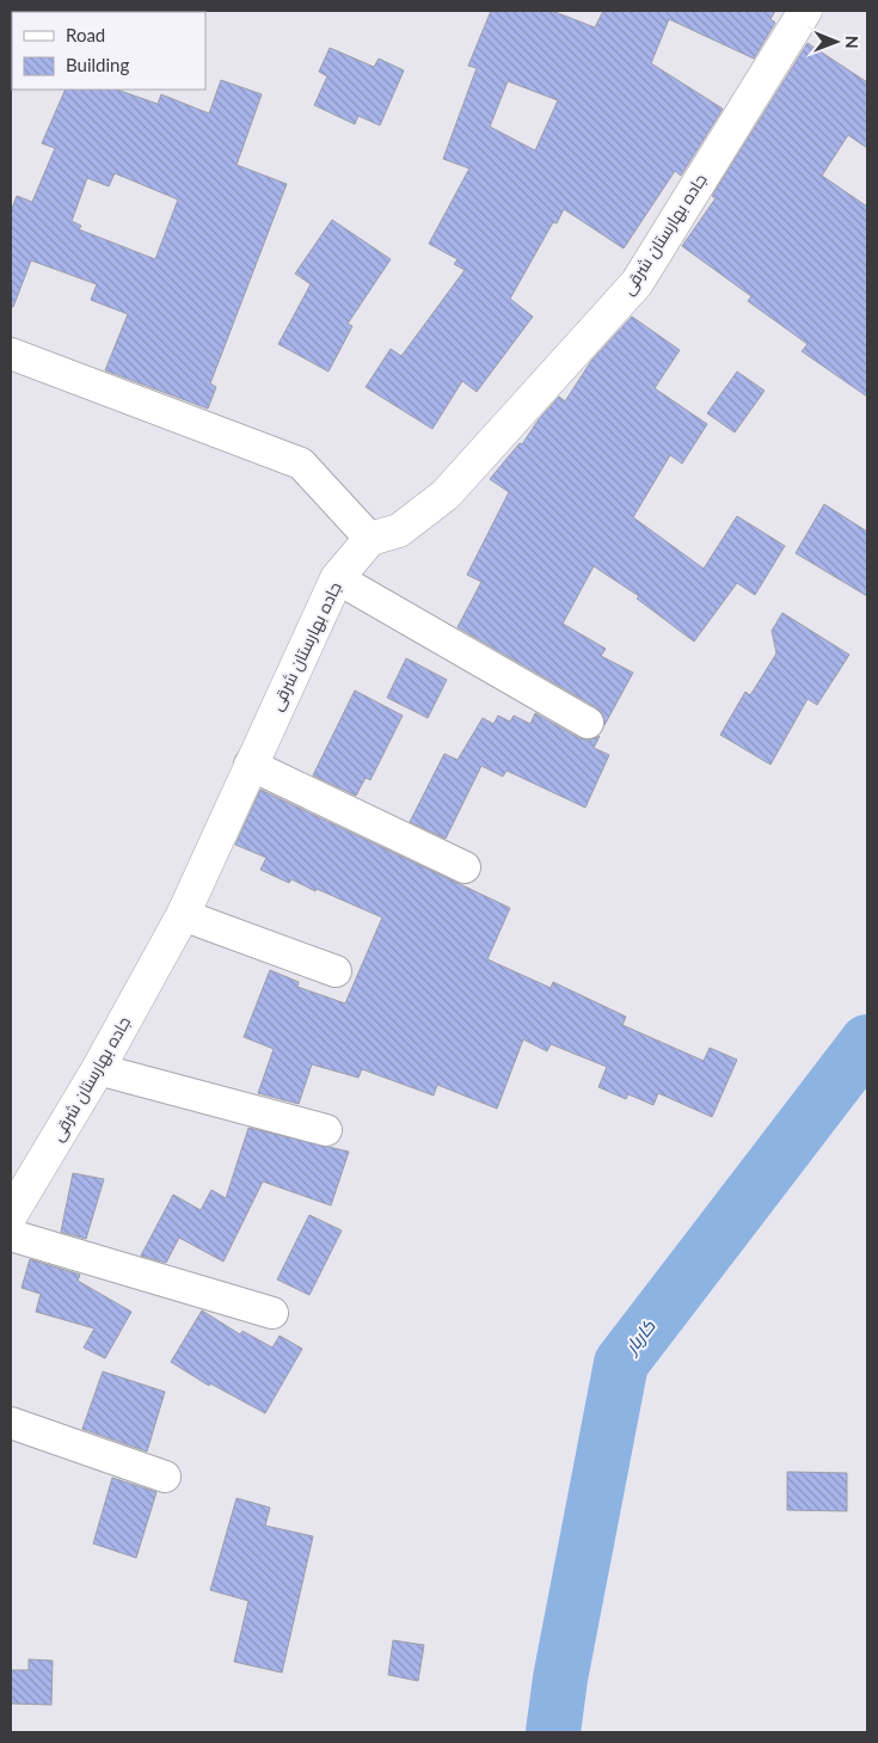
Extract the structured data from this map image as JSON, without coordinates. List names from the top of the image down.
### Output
{
  "streets": {
    "street": ["جاده بهارستان شرقی"]
  },
  "water": ["کاربار"],
  "legend": ["Road", "Building"],
  "north": "right"
}
